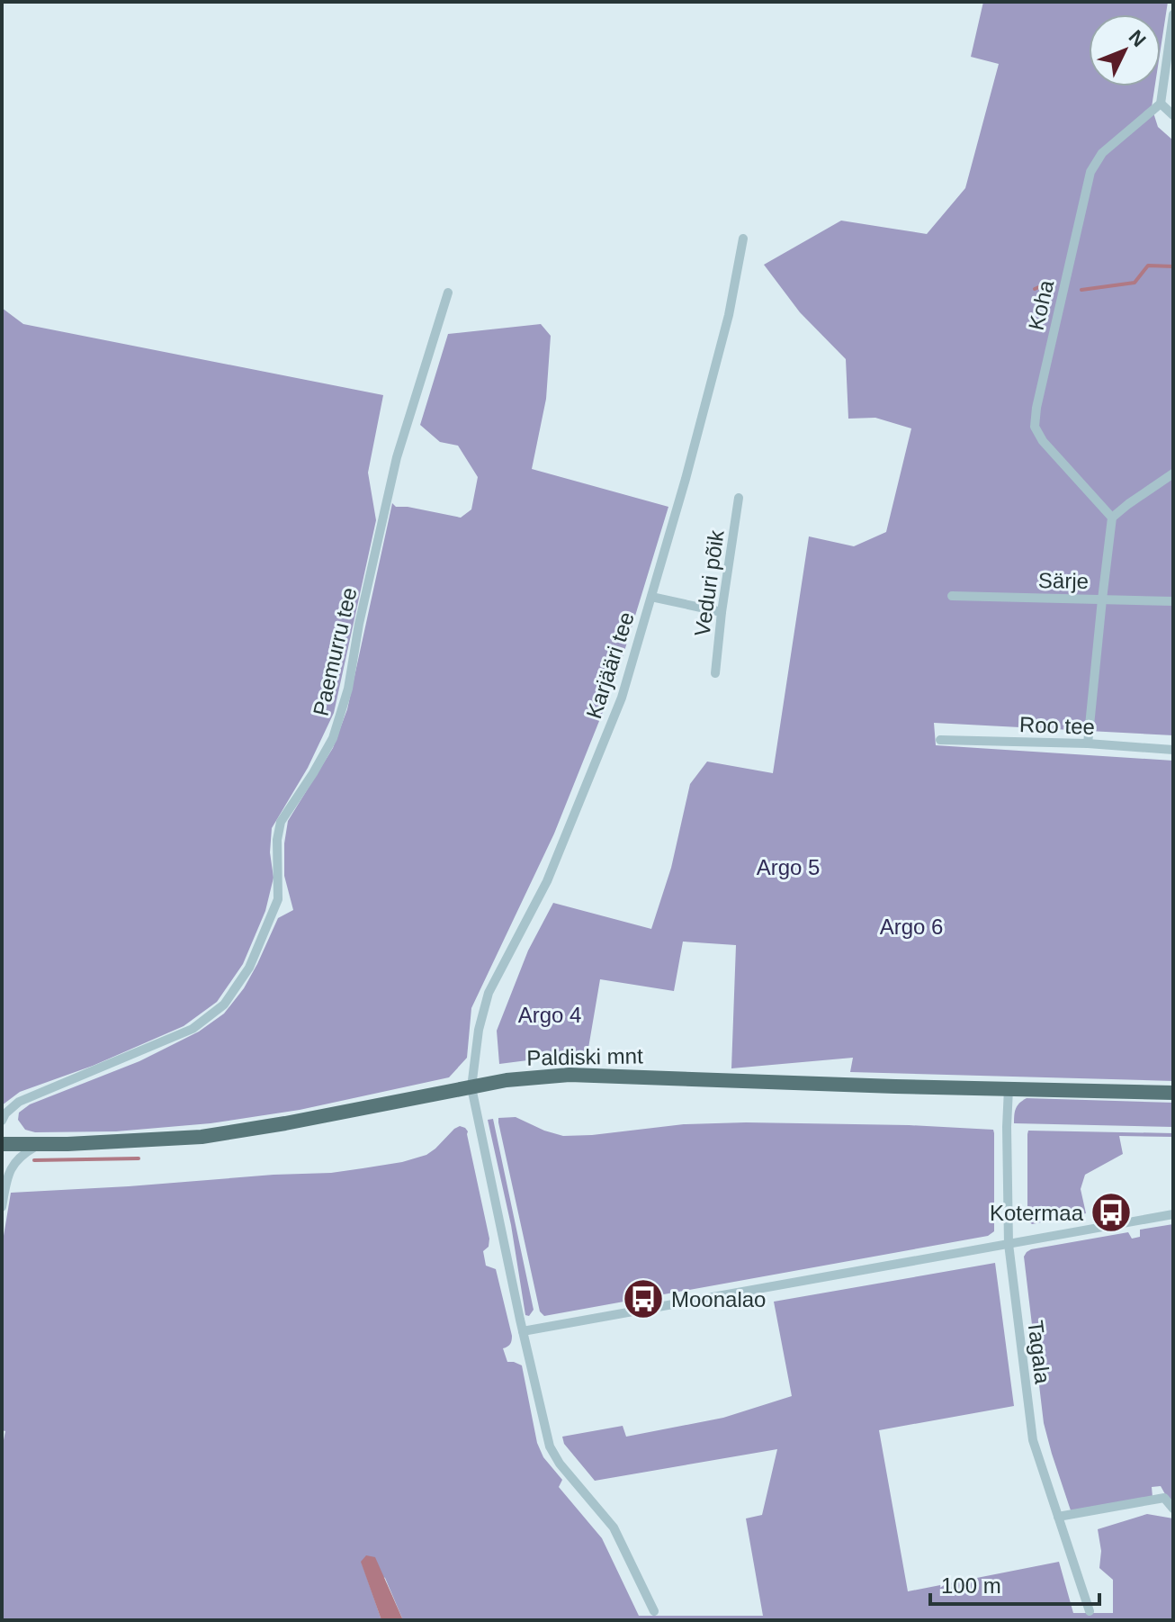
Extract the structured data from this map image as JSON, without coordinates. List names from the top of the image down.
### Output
{
  "streets": {
    "main road": ["Paldiski mnt"],
    "street": [
      "Koha",
      "Särje",
      "Veduri põik",
      "Paemurru tee",
      "Karjääri tee",
      "Roo tee",
      "Tagala"
    ]
  },
  "crossings": [
    ["Karjääri tee", "Paldiski mnt"],
    ["Paldiski mnt", "Tagala"]
  ],
  "parks": ["Argo 5", "Argo 6", "Argo 4"],
  "places": {
    "bus stop": ["Kotermaa", "Moonalao"]
  },
  "scale_bar": "100 m",
  "north": "top right"
}
